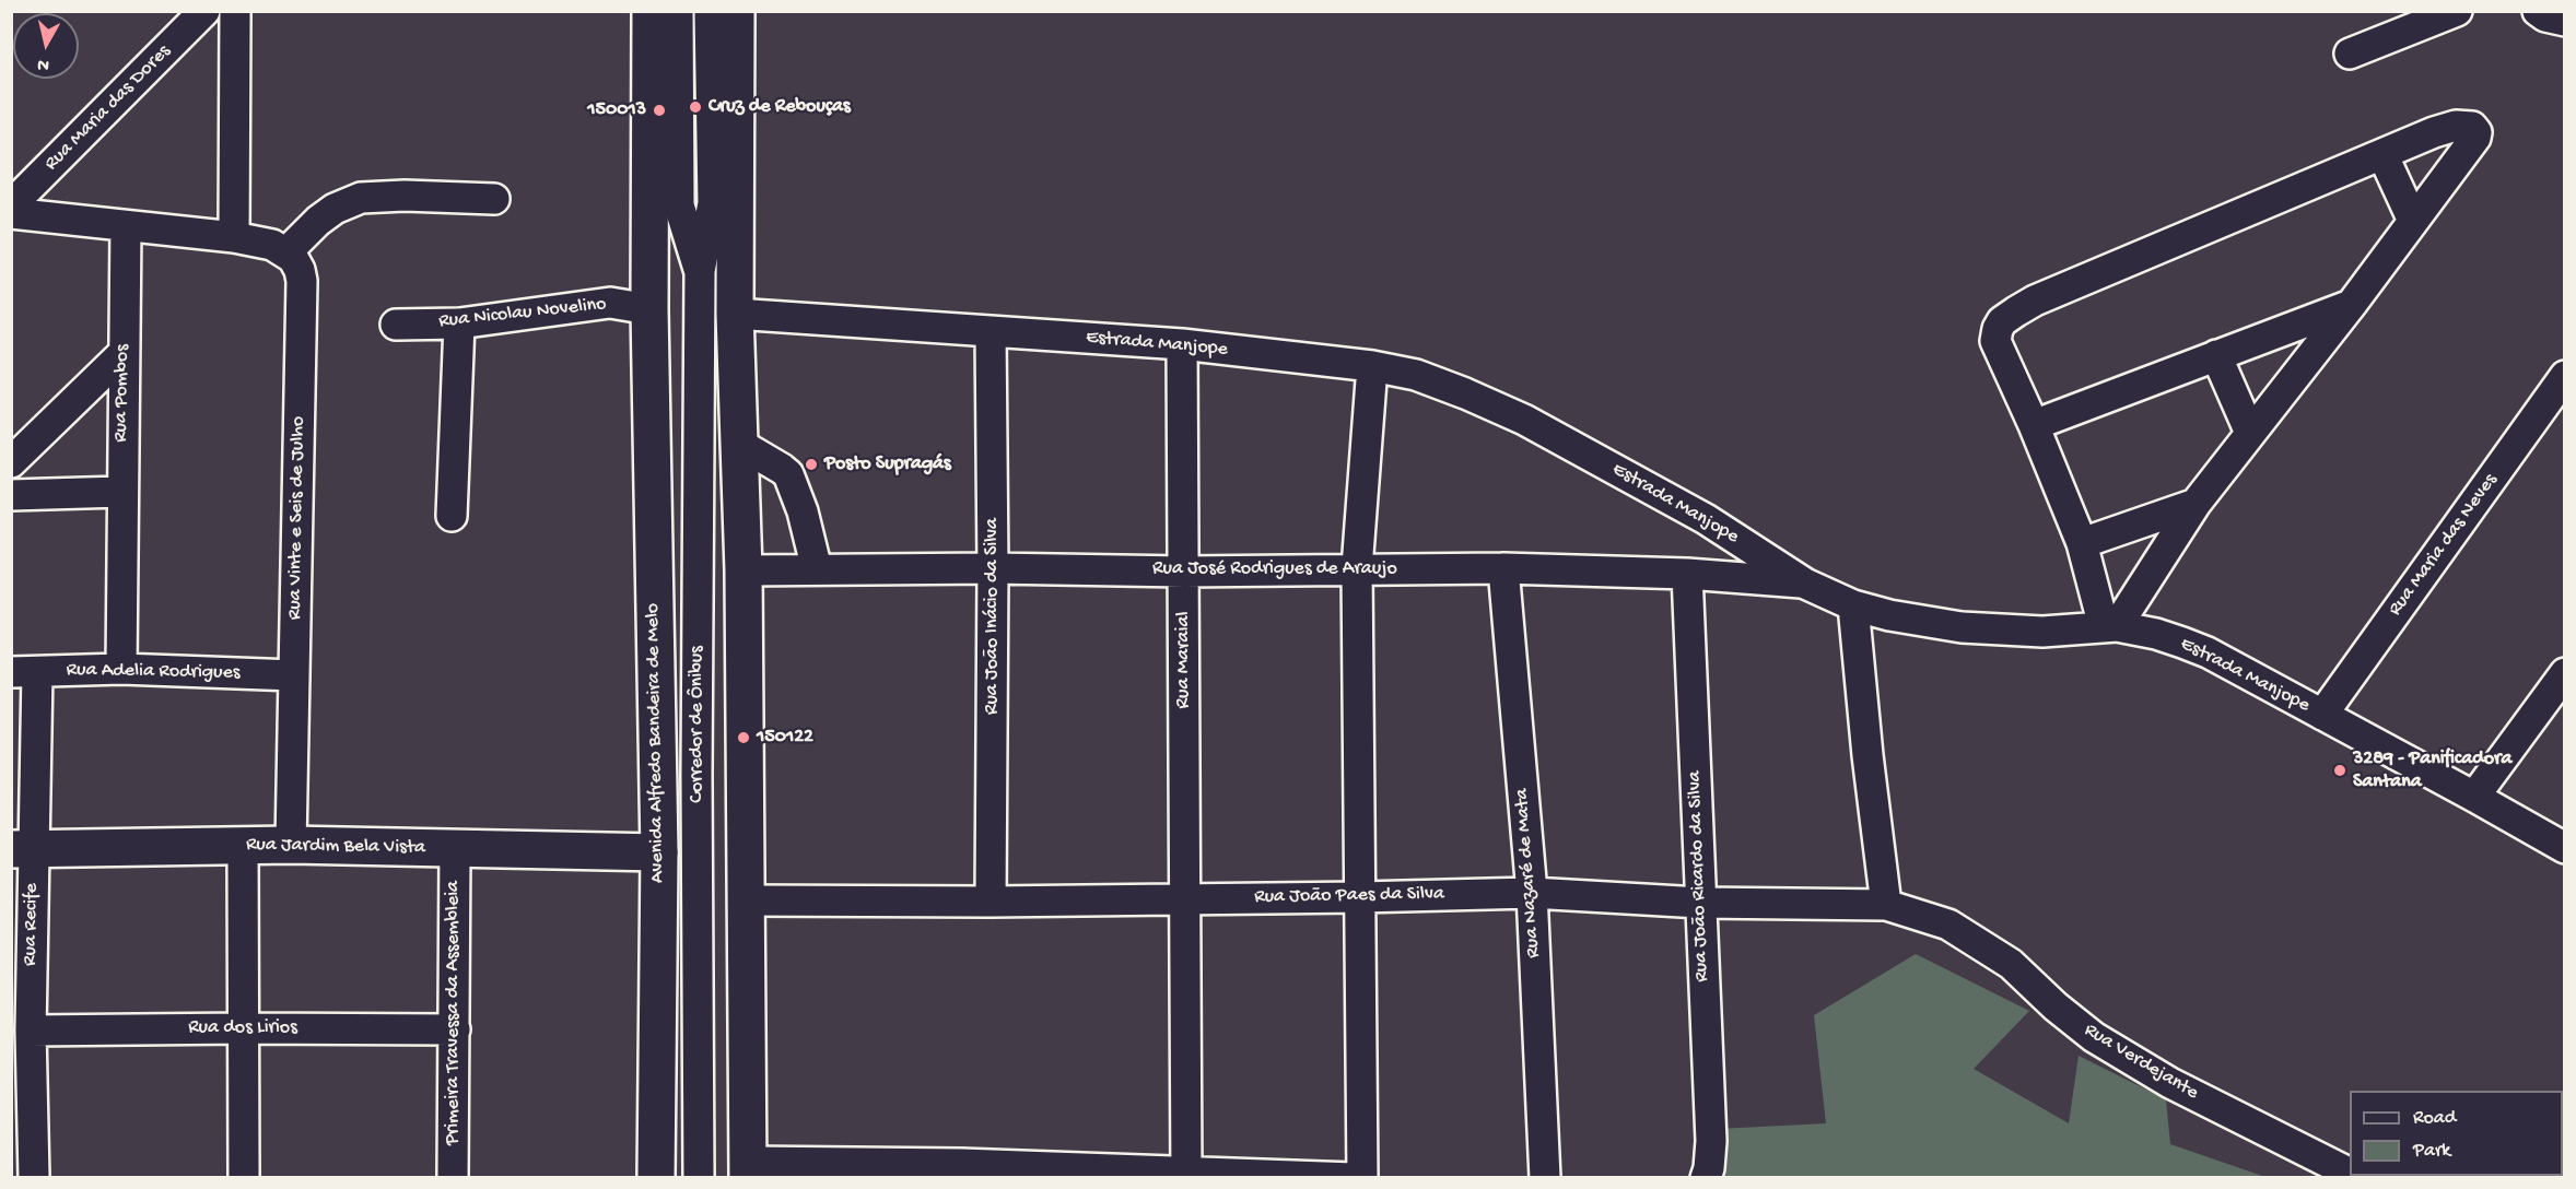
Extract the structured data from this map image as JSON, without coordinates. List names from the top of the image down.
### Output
{
  "streets": {
    "main road": ["Avenida Alfredo Bandeira de Melo", "Rua Jardim Bela Vista"],
    "street": [
      "Rua Maria das Dores",
      "Rua Nicolau Novelino",
      "Estrada Manjope",
      "Rua Pombos",
      "Rua Vinte e Seis de Julho",
      "Rua Maria das Neves",
      "Rua José Rodrigues de Araujo",
      "Rua João Inácio da Silva",
      "Rua Maraial",
      "Rua Adelia Rodrigues",
      "Corredor de Ônibus",
      "Rua Nazaré de Mata",
      "Rua João Ricardo da Silva",
      "Rua João Paes da Silva",
      "Rua Recife",
      "Primeira Travessa da Assembleia",
      "Rua dos Lirios",
      "Rua Verdejante"
    ]
  },
  "crossings": [
    ["Rua Nicolau Novelino", "Avenida Alfredo Bandeira de Melo"],
    ["Estrada Manjope", "Rua Maria das Neves"],
    ["Estrada Manjope", "Rua José Rodrigues de Araujo"],
    ["Estrada Manjope", "Rua João Inácio da Silva"],
    ["Estrada Manjope", "Rua Maraial"],
    ["Rua Pombos", "Rua Adelia Rodrigues"],
    ["Rua Vinte e Seis de Julho", "Rua Adelia Rodrigues"],
    ["Rua Vinte e Seis de Julho", "Rua Jardim Bela Vista"],
    ["Rua José Rodrigues de Araujo", "Rua João Inácio da Silva"],
    ["Rua José Rodrigues de Araujo", "Rua Maraial"],
    ["Rua José Rodrigues de Araujo", "Rua Nazaré de Mata"],
    ["Rua José Rodrigues de Araujo", "Rua João Ricardo da Silva"],
    ["Rua João Inácio da Silva", "Rua João Paes da Silva"],
    ["Rua Maraial", "Rua João Paes da Silva"],
    ["Rua Adelia Rodrigues", "Rua Recife"],
    ["Avenida Alfredo Bandeira de Melo", "Rua Jardim Bela Vista"],
    ["Rua Jardim Bela Vista", "Rua Recife"],
    ["Rua Jardim Bela Vista", "Primeira Travessa da Assembleia"],
    ["Rua Nazaré de Mata", "Rua João Paes da Silva"],
    ["Rua João Ricardo da Silva", "Rua João Paes da Silva"],
    ["Rua João Paes da Silva", "Rua Verdejante"],
    ["Rua Recife", "Rua dos Lirios"],
    ["Primeira Travessa da Assembleia", "Rua dos Lirios"]
  ],
  "places": [
    "Cruz de Rebouças",
    "150013",
    "Posto Supragás",
    "150122",
    "3289 - Panificadora Santana"
  ],
  "legend": ["Road", "Park"],
  "north": "bottom"
}
